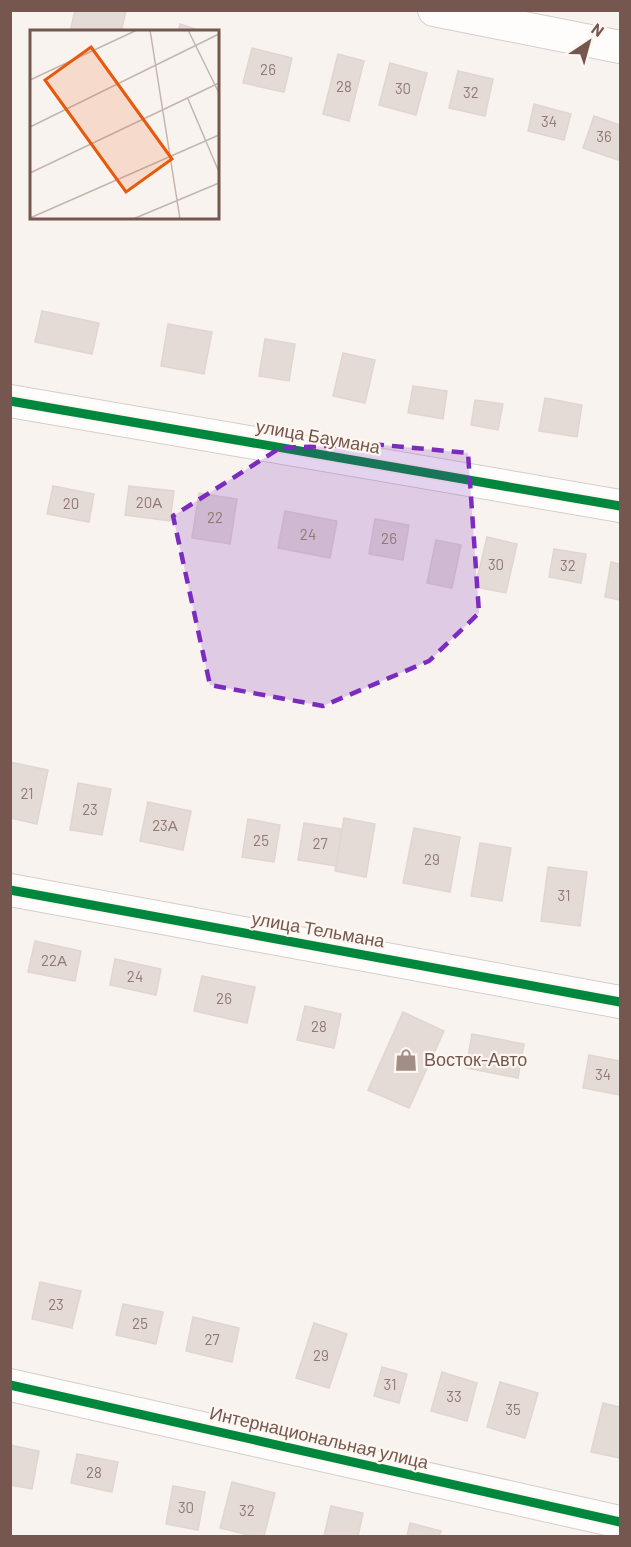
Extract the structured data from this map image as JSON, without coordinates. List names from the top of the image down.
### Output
{
  "streets": {
    "street": ["улица Баумана", "улица Тельмана", "Интернациональная улица"]
  },
  "places": {
    "shop": ["Восток-Авто"]
  },
  "house_numbers": [
    "26",
    "28",
    "30",
    "32",
    "34",
    "36",
    "20А",
    "20",
    "22",
    "24",
    "26",
    "30",
    "32",
    "21",
    "23",
    "23А",
    "25",
    "27",
    "29",
    "31",
    "22А",
    "24",
    "26",
    "28",
    "34",
    "23",
    "25",
    "27",
    "29",
    "31",
    "33",
    "35",
    "28",
    "30",
    "32"
  ],
  "north": "top right"
}
